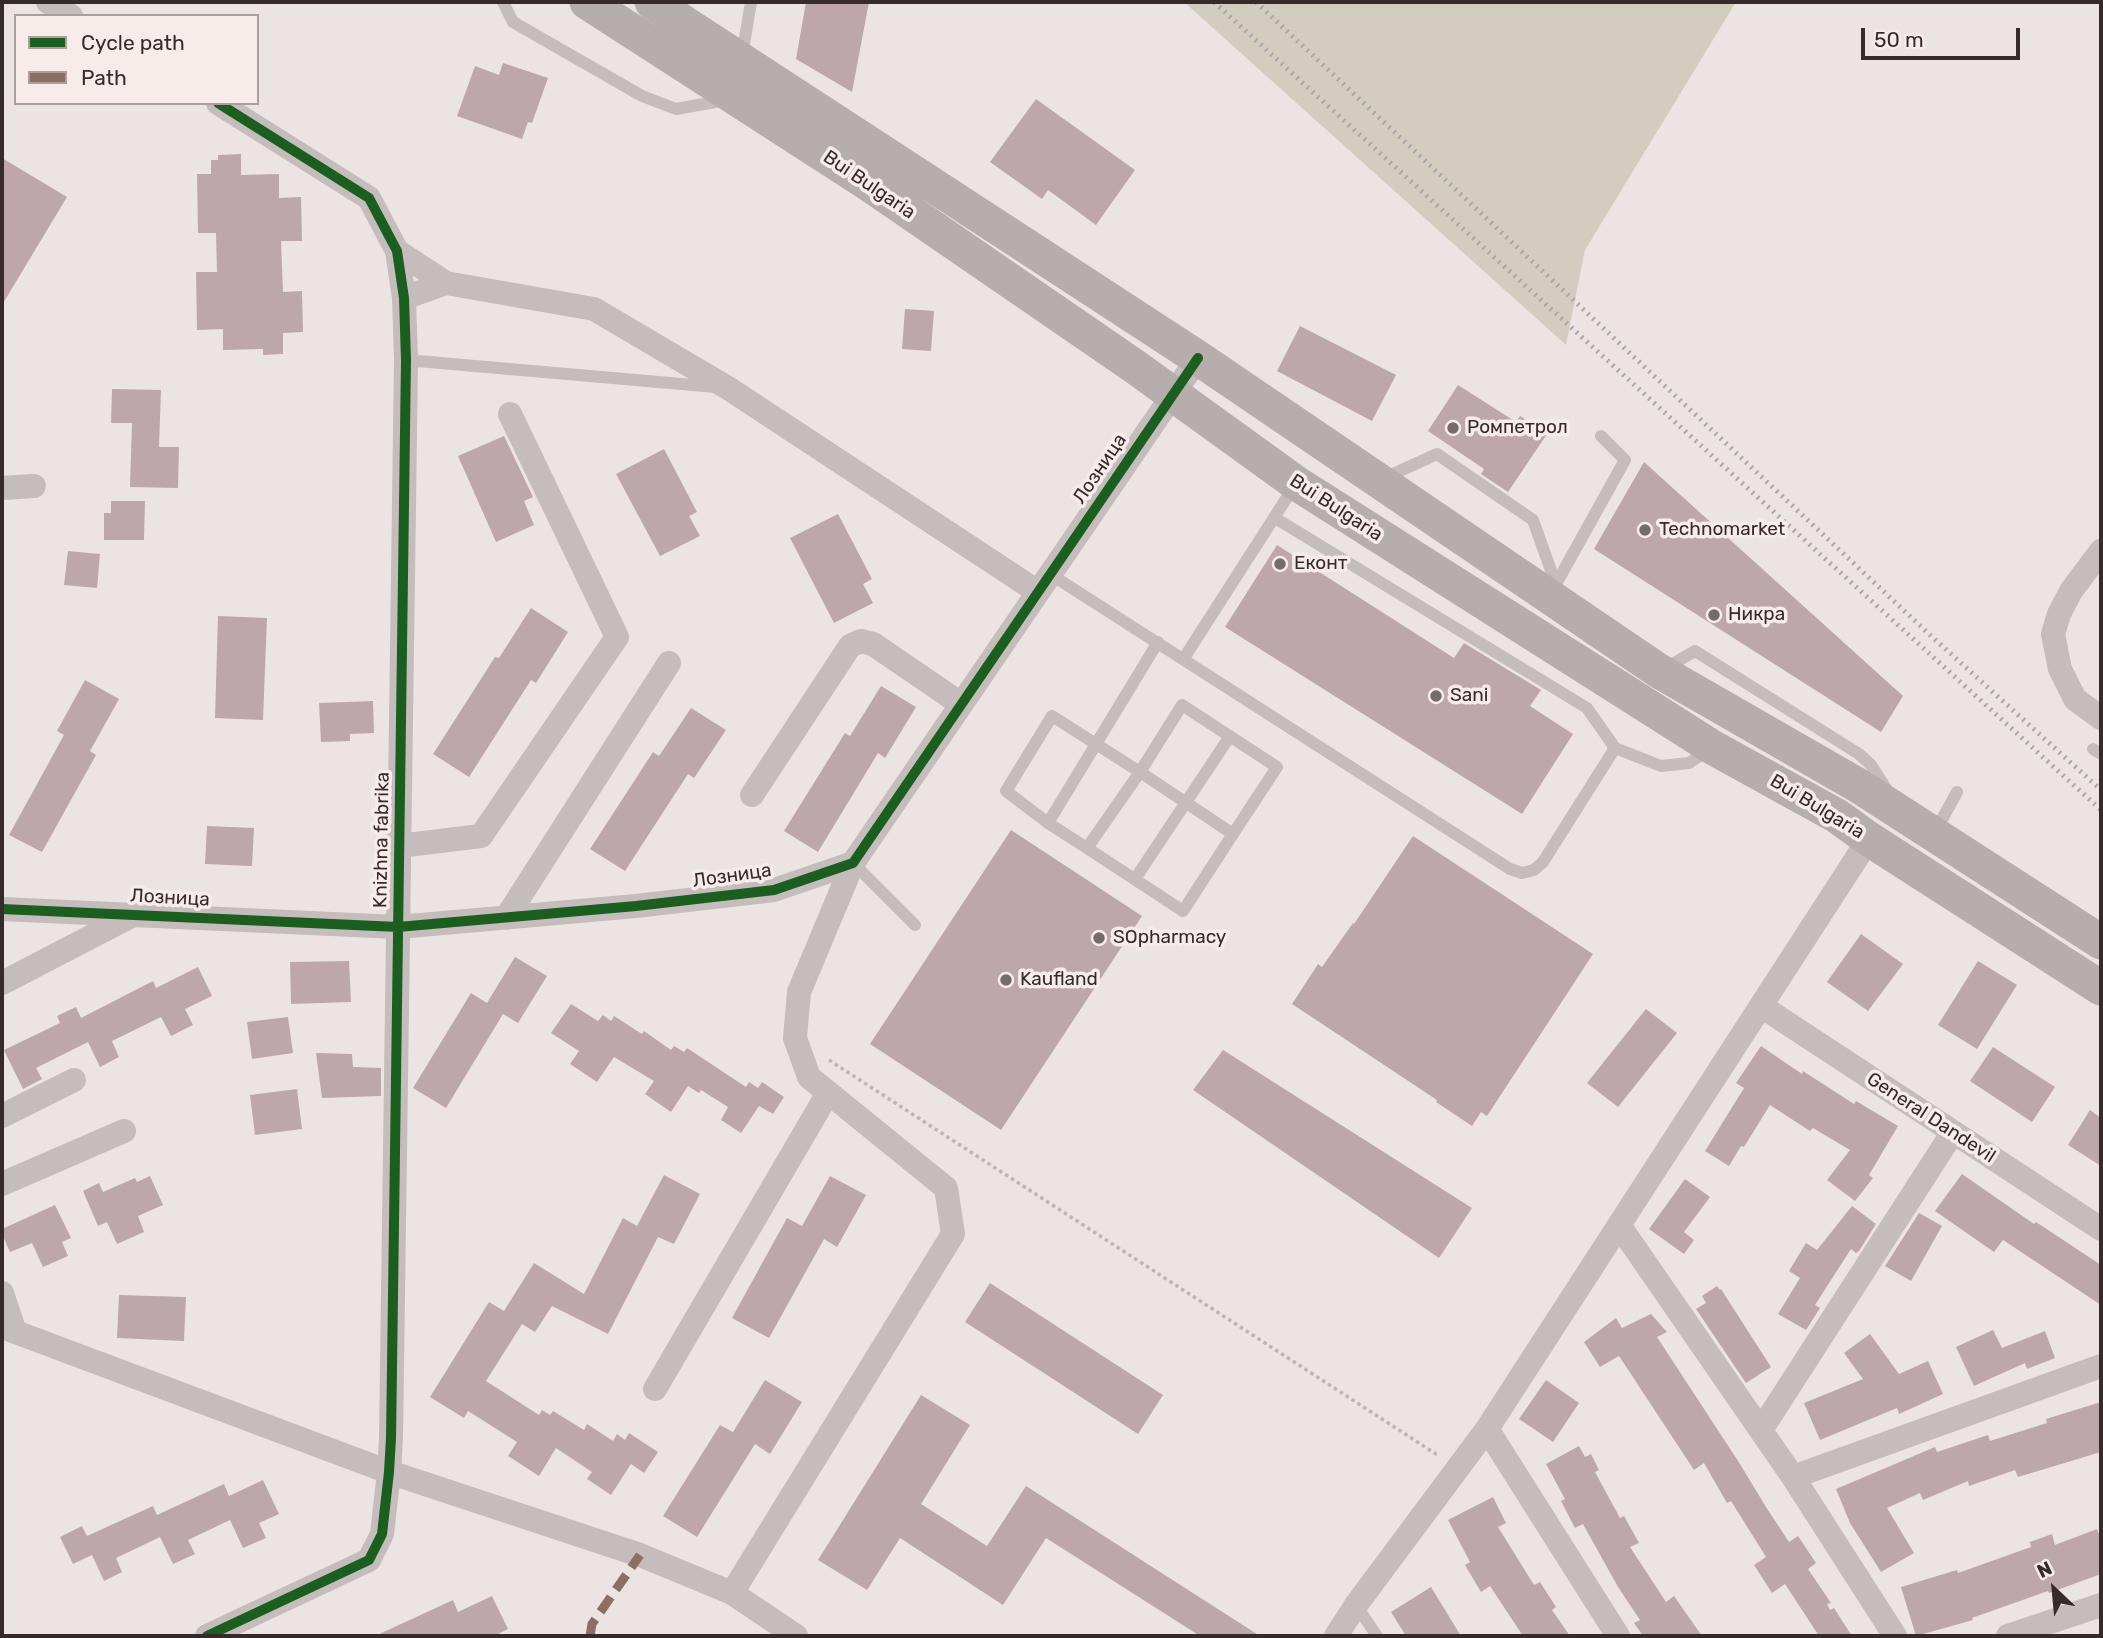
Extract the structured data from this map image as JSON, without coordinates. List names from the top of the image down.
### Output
{
  "streets": {
    "main road": ["Bui Bulgaria"],
    "street": ["Лозница", "Knizhna fabrika", "General Dandevil"]
  },
  "crossings": [
    ["Bui Bulgaria", "Лозница"],
    ["Лозница", "Knizhna fabrika"]
  ],
  "places": [
    "Ромпетрол",
    "Technomarket",
    "Еконт",
    "Никра",
    "Sani",
    "SOpharmacy",
    "Kaufland"
  ],
  "legend": ["Cycle path", "Path"],
  "scale_bar": "50 m",
  "north": "top left"
}
